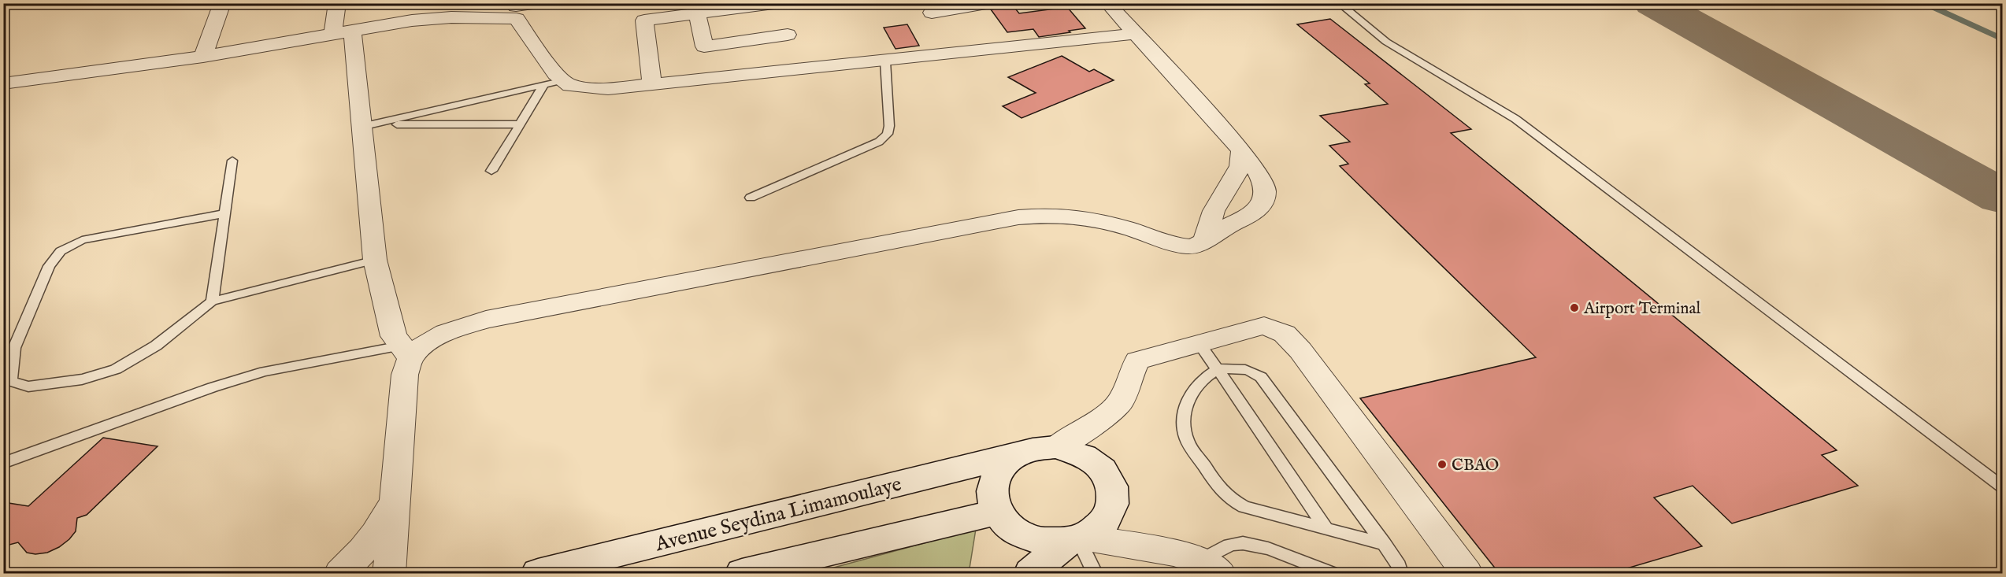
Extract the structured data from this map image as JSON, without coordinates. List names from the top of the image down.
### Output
{
  "streets": {
    "street": ["Avenue Seydina Limamoulaye"]
  },
  "places": ["Airport Terminal", "CBAO"]
}
